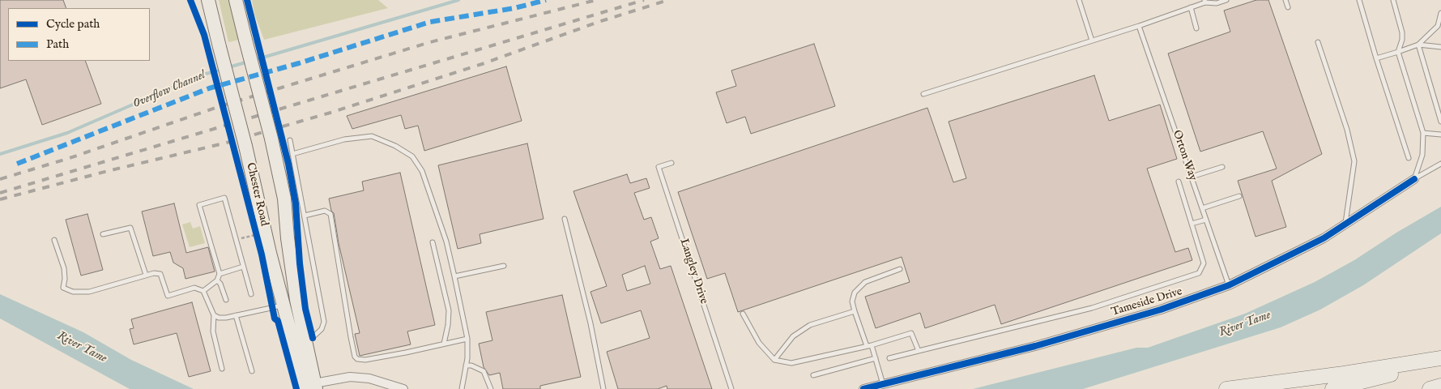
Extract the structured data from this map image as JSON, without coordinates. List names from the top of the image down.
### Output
{
  "streets": {
    "highway": ["Chester Road"],
    "street": ["Tameside Drive"],
    "lane": ["Orton Way", "Langley Drive"]
  },
  "crossings": [
    ["Orton Way", "Tameside Drive"]
  ],
  "water": ["Overflow Channel", "River Tame"],
  "legend": ["Cycle path", "Path"]
}
